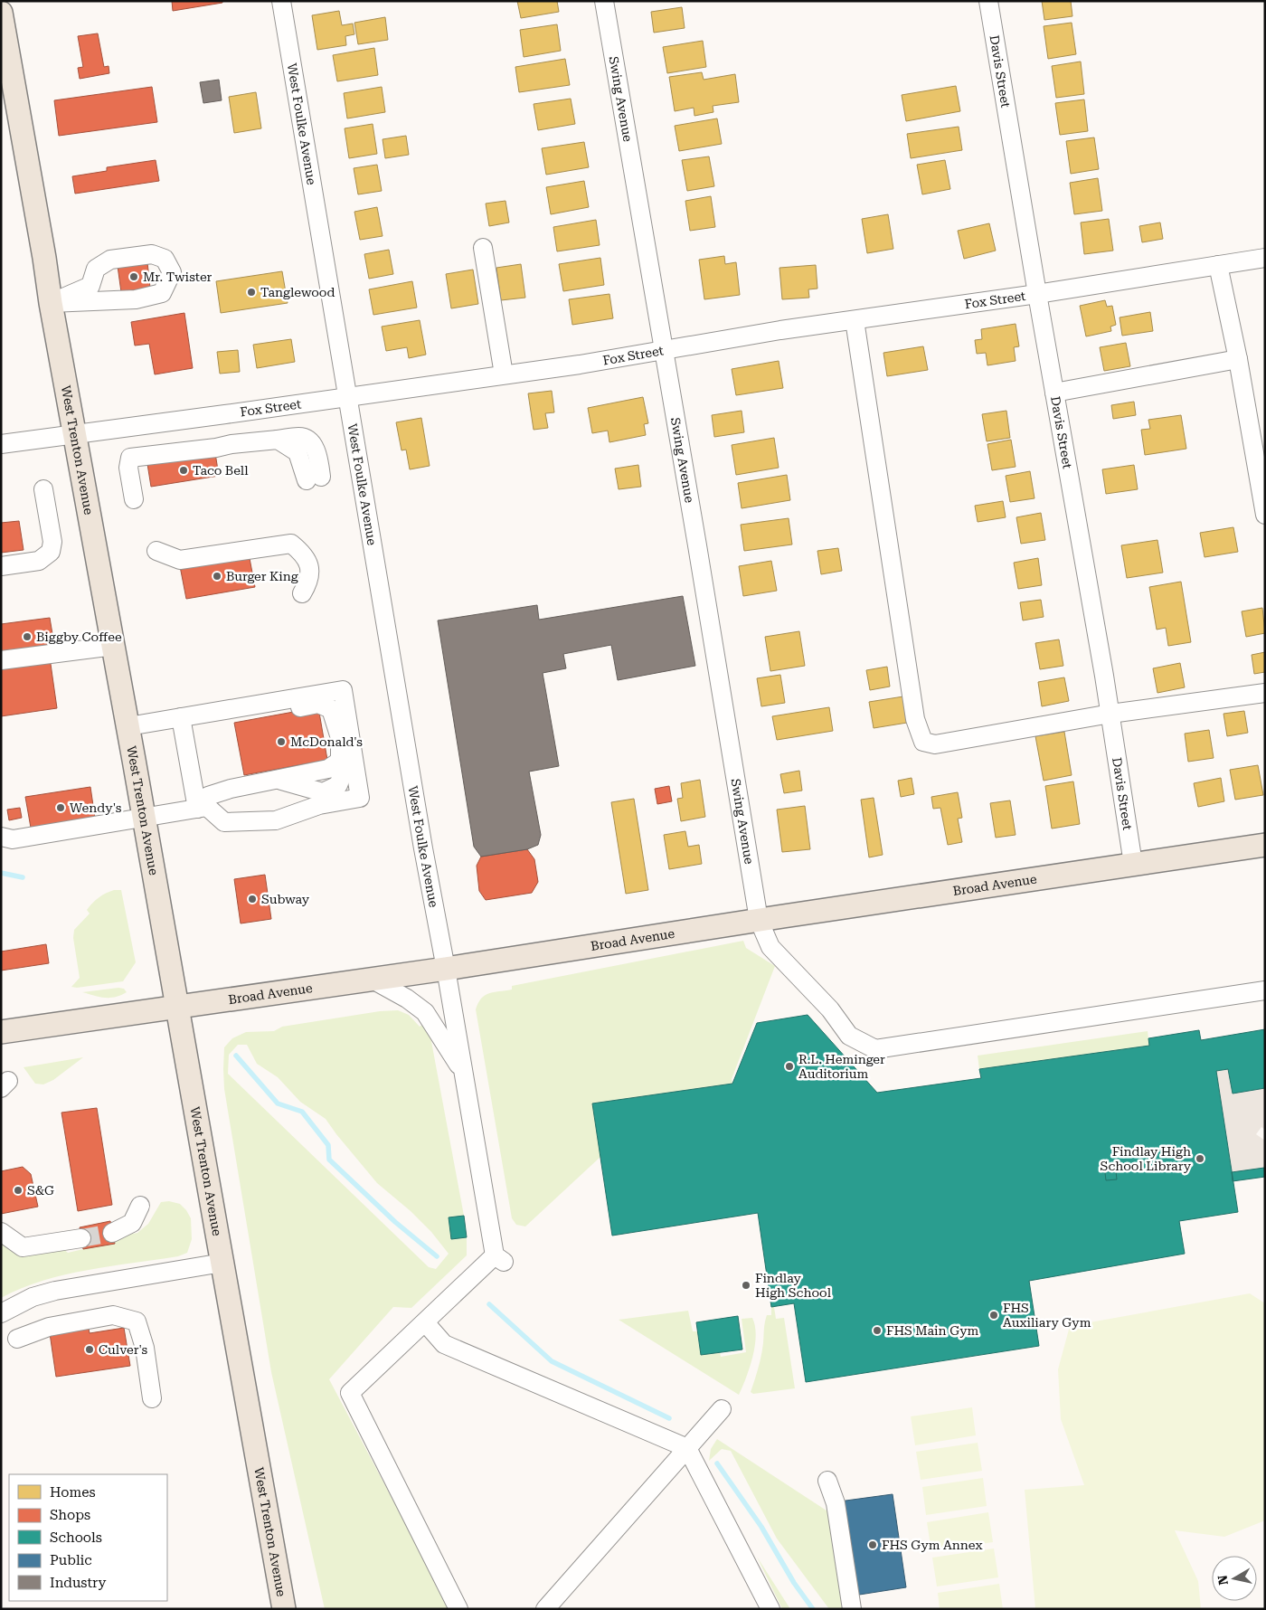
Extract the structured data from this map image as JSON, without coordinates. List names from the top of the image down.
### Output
{
  "streets": {
    "main road": ["West Trenton Avenue", "Broad Avenue"],
    "street": [
      "Davis Street",
      "Swing Avenue",
      "West Foulke Avenue",
      "Fox Street"
    ]
  },
  "crossings": [
    ["Davis Street", "Fox Street"],
    ["Davis Street", "Broad Avenue"],
    ["Swing Avenue", "Fox Street"],
    ["Swing Avenue", "Broad Avenue"],
    ["West Foulke Avenue", "Fox Street"],
    ["West Foulke Avenue", "Broad Avenue"],
    ["Fox Street", "West Trenton Avenue"],
    ["West Trenton Avenue", "Broad Avenue"]
  ],
  "places": [
    "Mr. Twister",
    "Tanglewood",
    "Taco Bell",
    "Burger King",
    "Biggby Coffee",
    "McDonald's",
    "Wendy's",
    "Subway",
    "R.L. Heminger Auditorium",
    "Findlay High School Library",
    "S&G",
    "Findlay High School",
    "FHS Auxiliary Gym",
    "FHS Main Gym",
    "Culver's",
    "FHS Gym Annex"
  ],
  "legend": [
    "Homes",
    "Shops",
    "Schools",
    "Public",
    "Industry"
  ],
  "north": "left"
}
